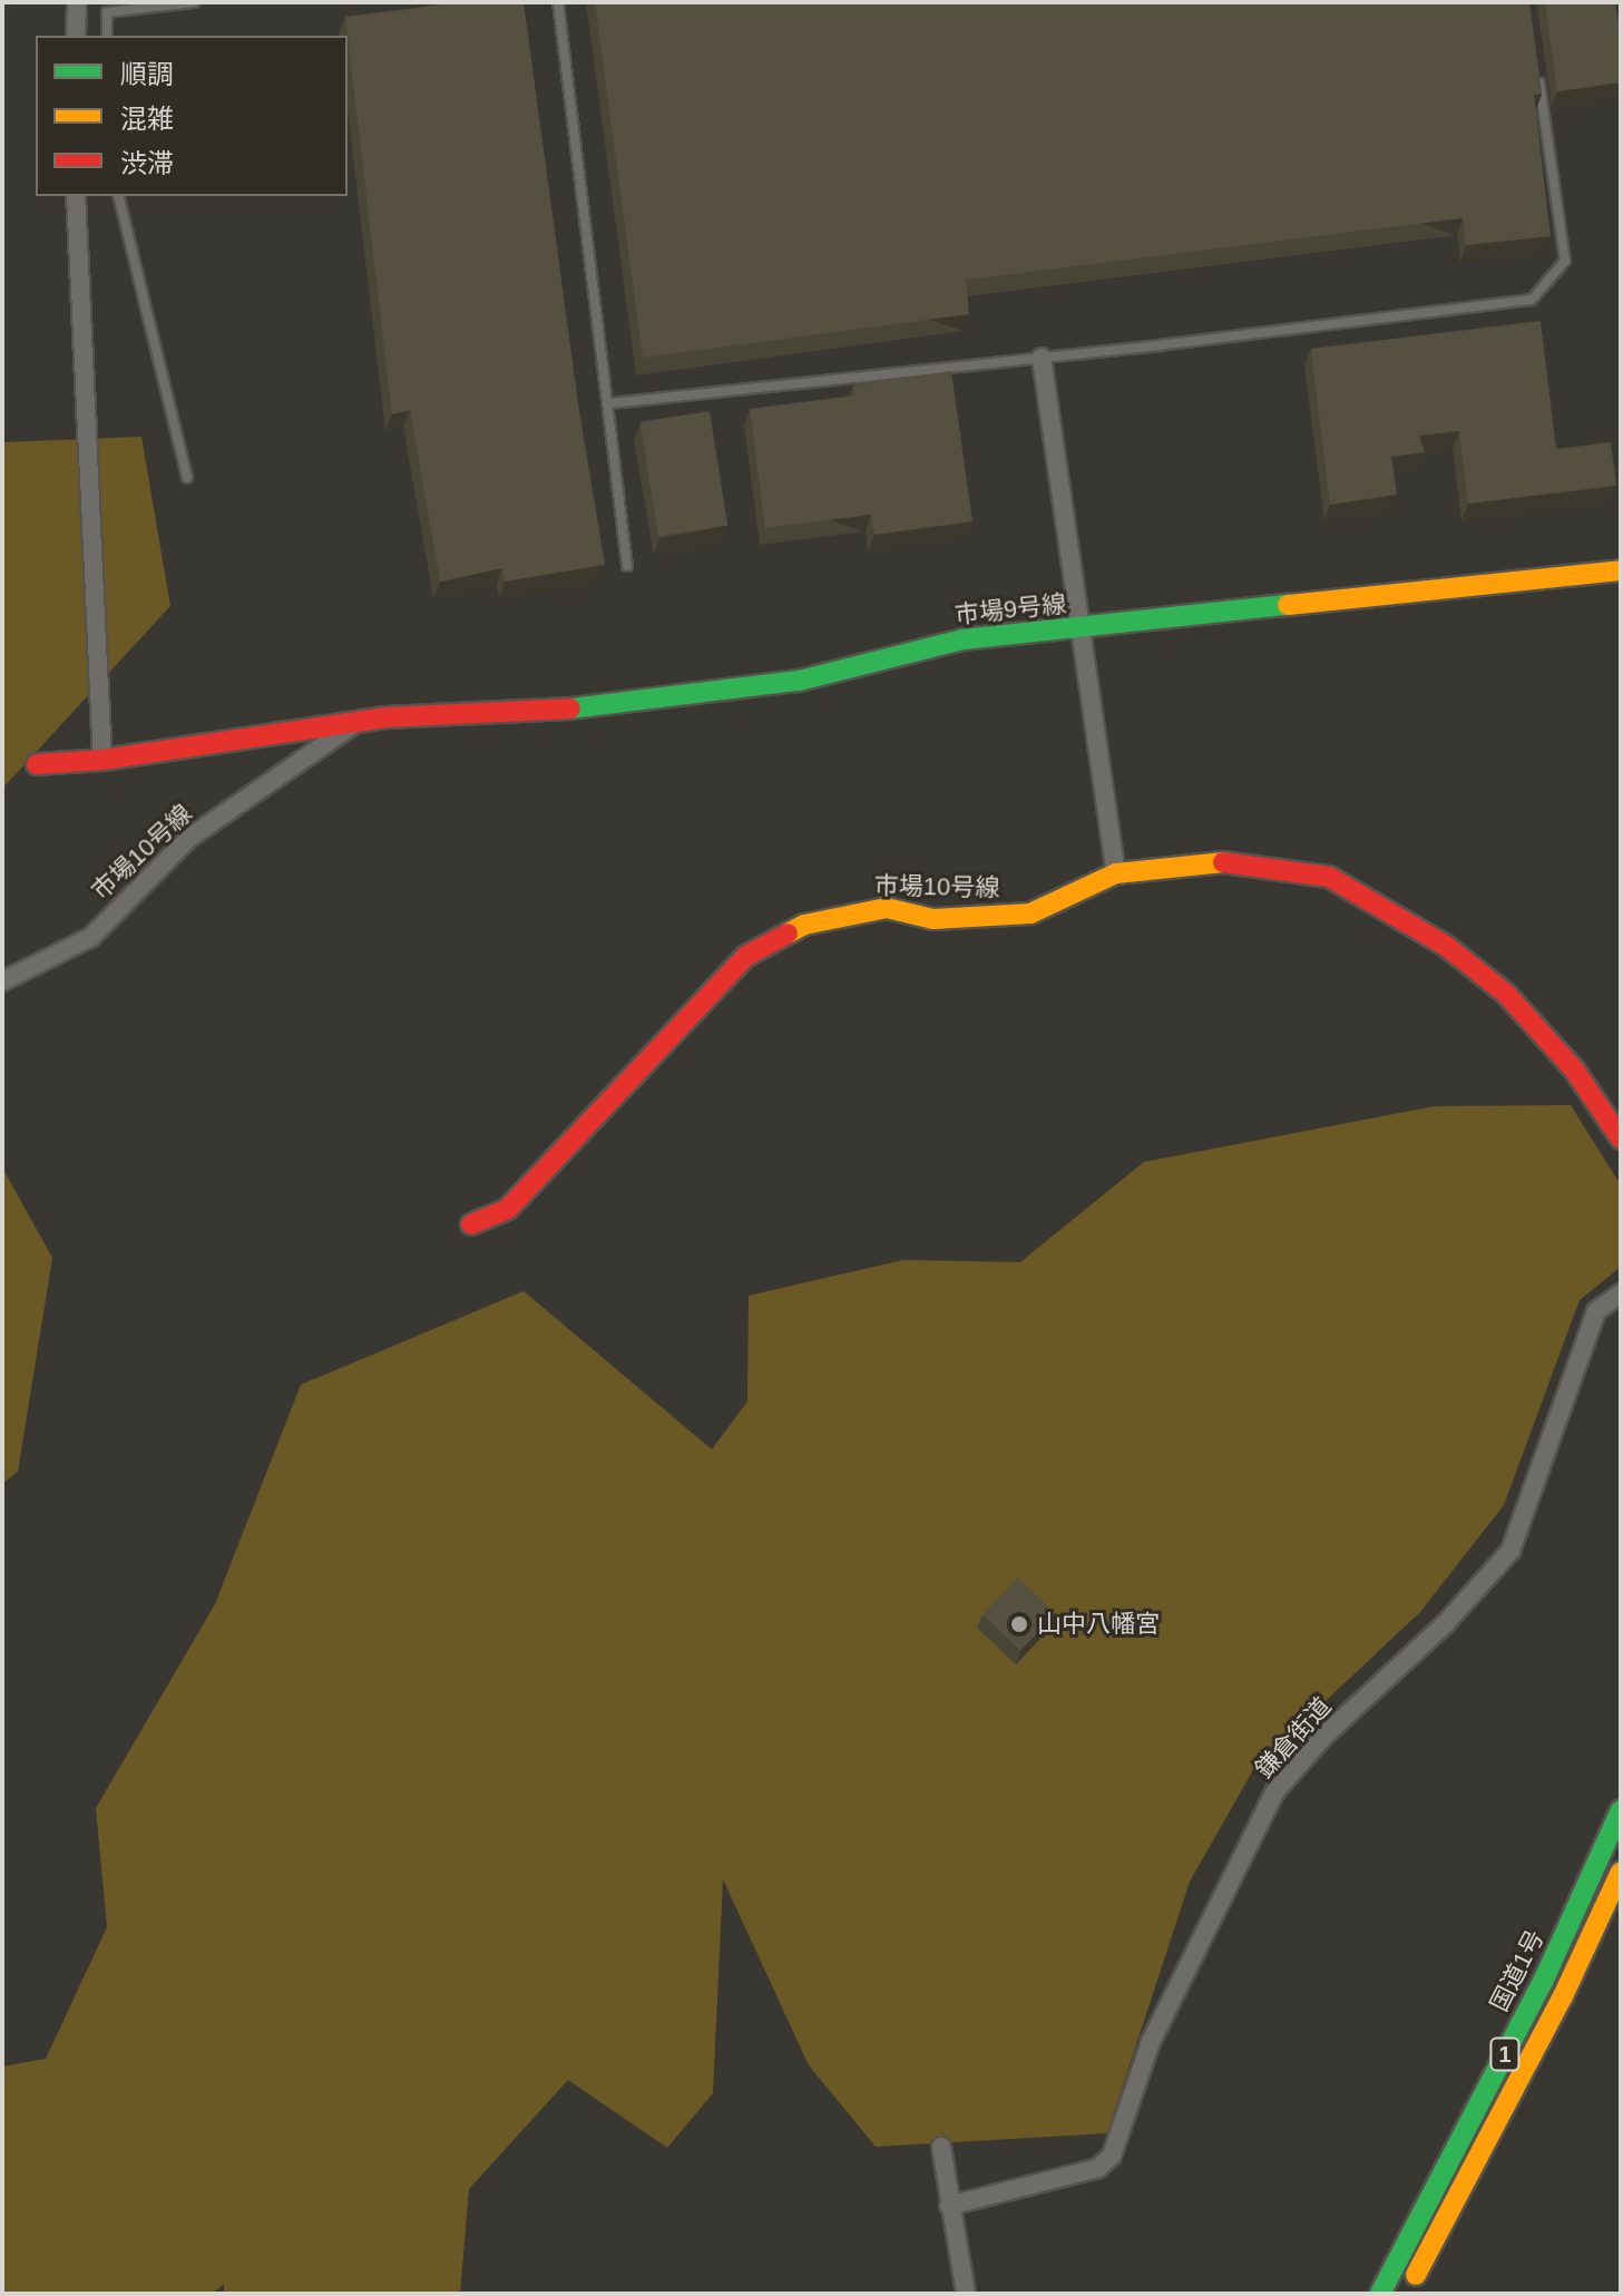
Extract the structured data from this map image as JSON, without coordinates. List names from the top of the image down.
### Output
{
  "streets": {
    "main road": [
      "市場9号線",
      "市場10号線",
      "国道1号",
      "1"
    ],
    "street": ["鎌倉街道"]
  },
  "crossings": [
    ["市場9号線", "市場10号線"]
  ],
  "places": ["山中八幡宮"],
  "legend": ["順調", "混雑", "渋滞"]
}
